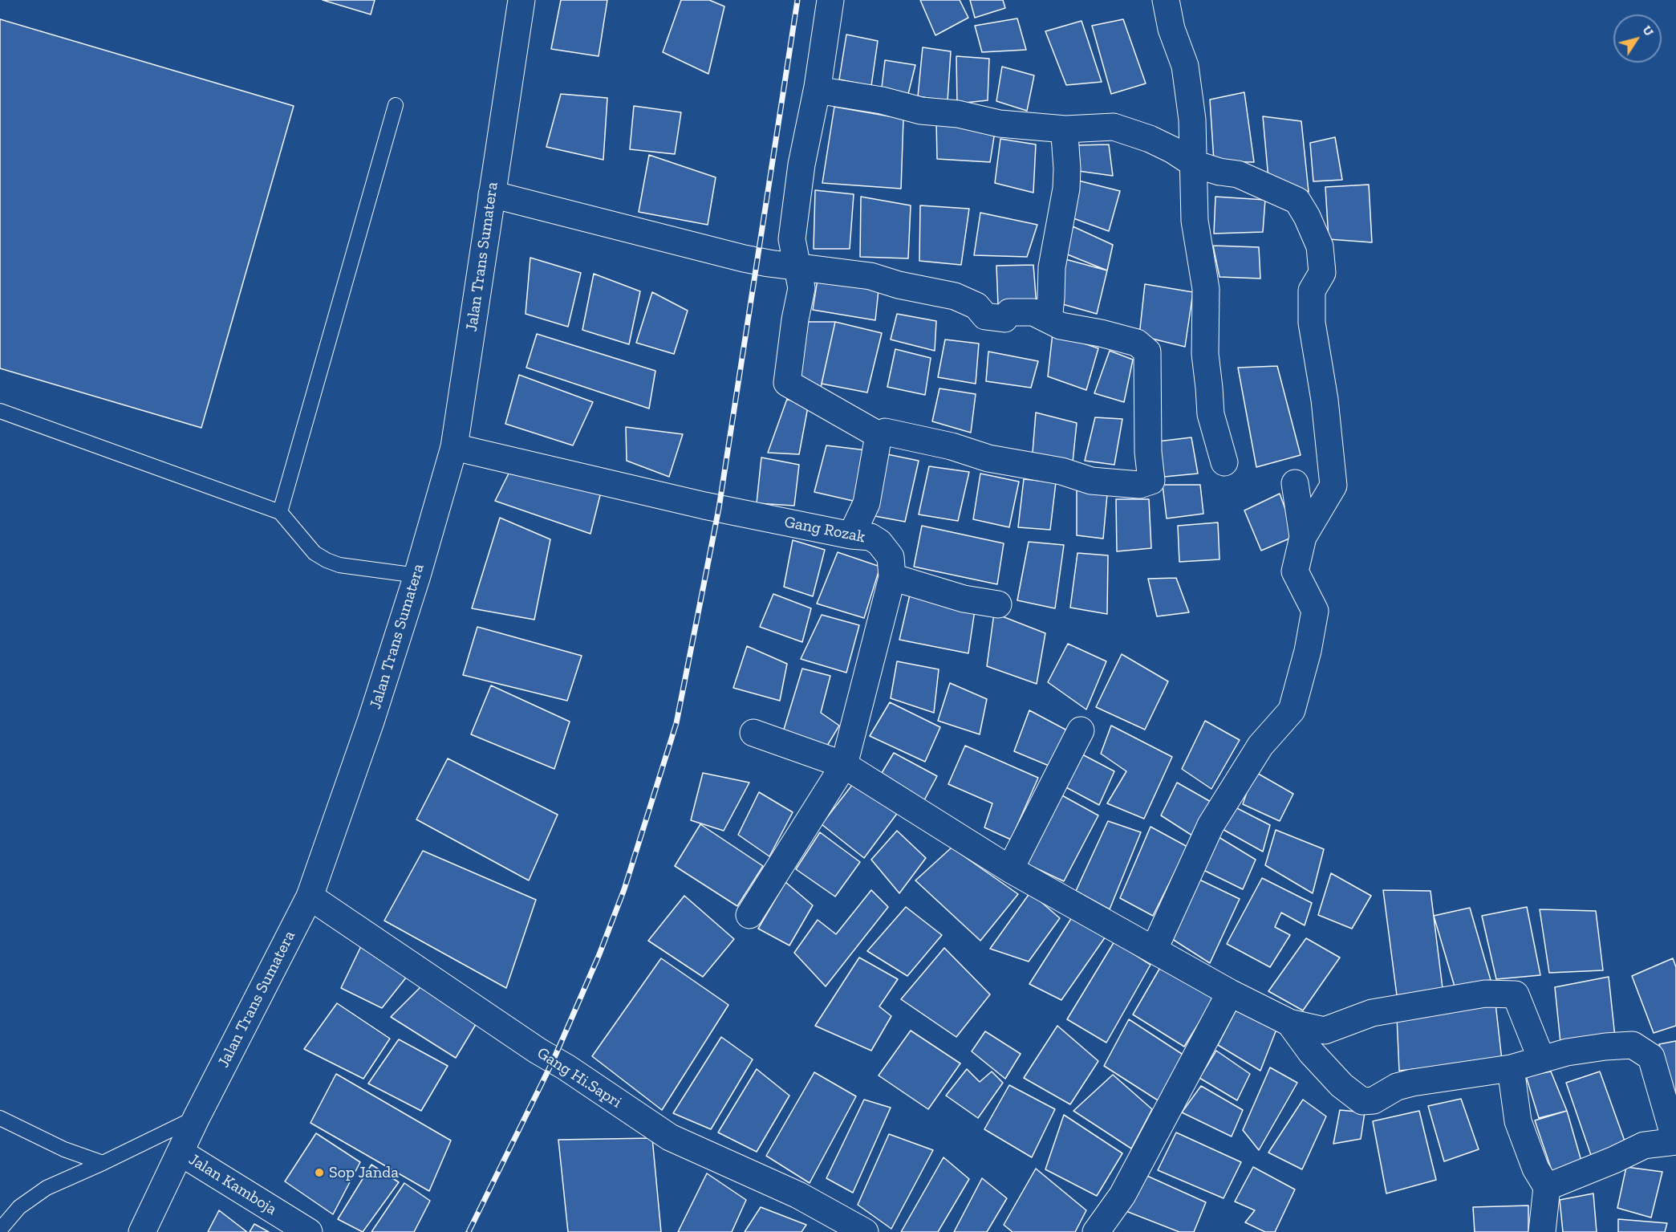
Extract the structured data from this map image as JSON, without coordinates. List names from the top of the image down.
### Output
{
  "streets": {
    "main road": [
      "Jalan Trans Sumatera",
      "Gang Rozak",
      "Gang Hi.Sapri",
      "Jalan Kamboja"
    ]
  },
  "crossings": [
    ["Jalan Trans Sumatera", "Gang Rozak"],
    ["Jalan Trans Sumatera", "Gang Hi.Sapri"],
    ["Jalan Trans Sumatera", "Jalan Kamboja"]
  ],
  "places": ["Sop Janda"],
  "north": "top right"
}
